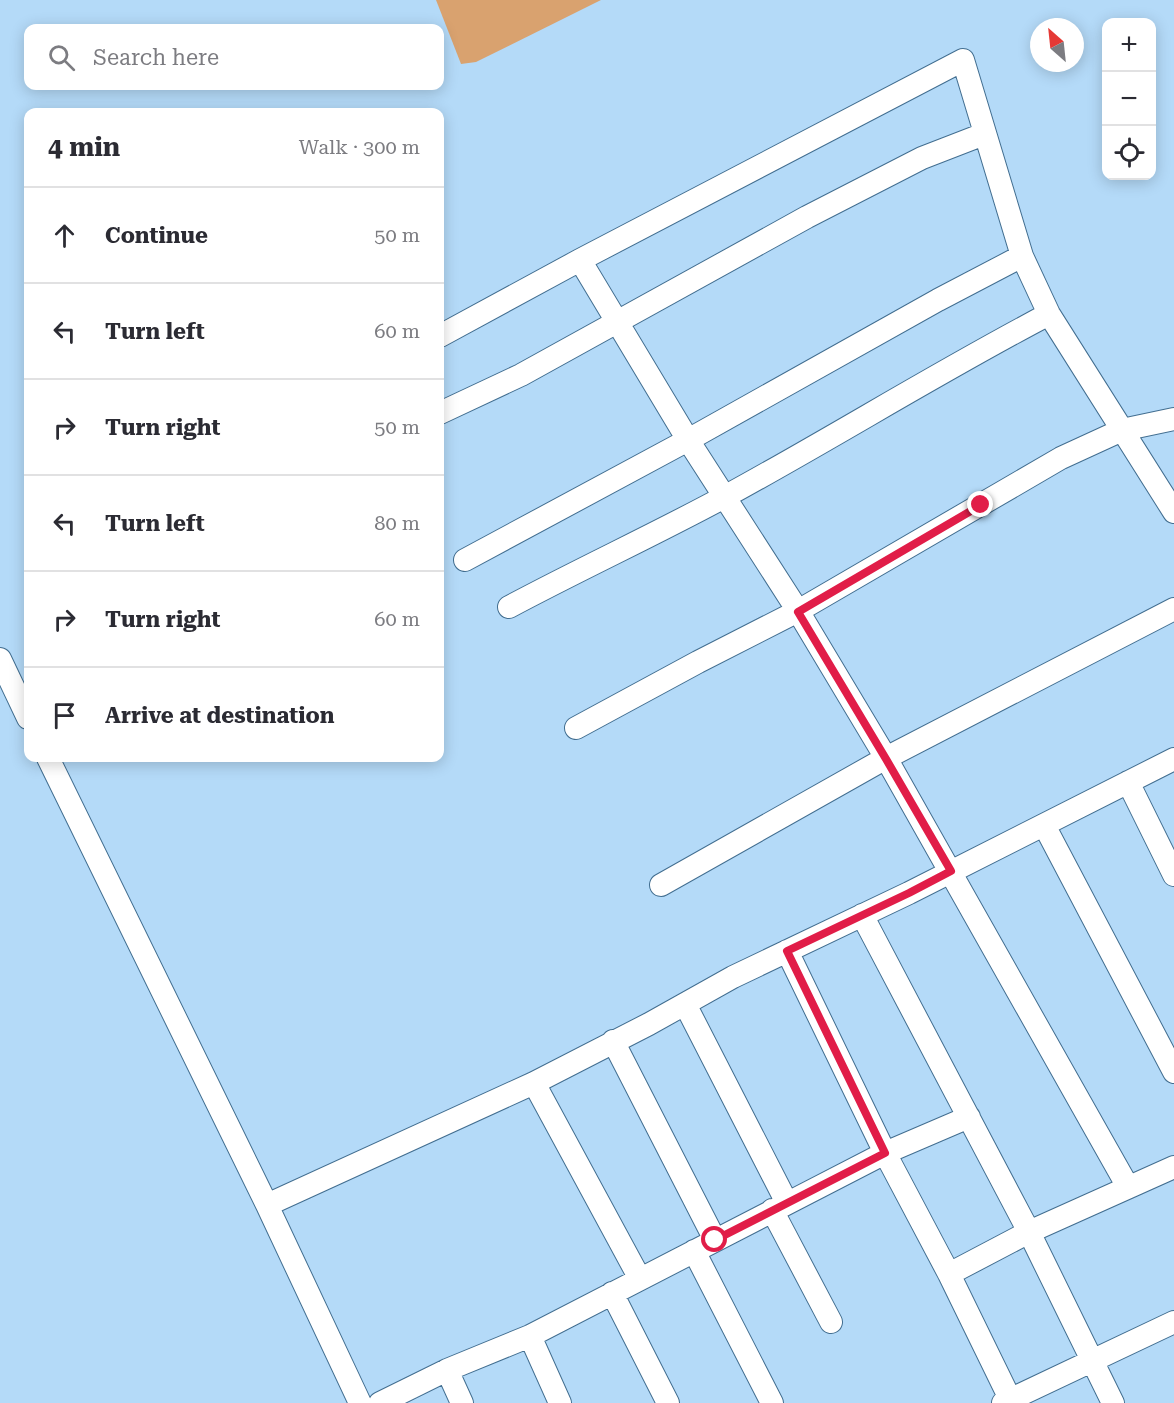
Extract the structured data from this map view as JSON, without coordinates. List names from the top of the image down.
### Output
{
  "north": "top left",
  "page": {
    "map_buttons": ["+", "−"],
    "search": "Search here",
    "heading": ["4 min", "Walk · 300 m"],
    "list": [
      ["Continue", "50 m"],
      ["Turn left", "60 m"],
      ["Turn right", "50 m"],
      ["Turn left", "80 m"],
      ["Turn right", "60 m"],
      "Arrive at destination"
    ]
  }
}
